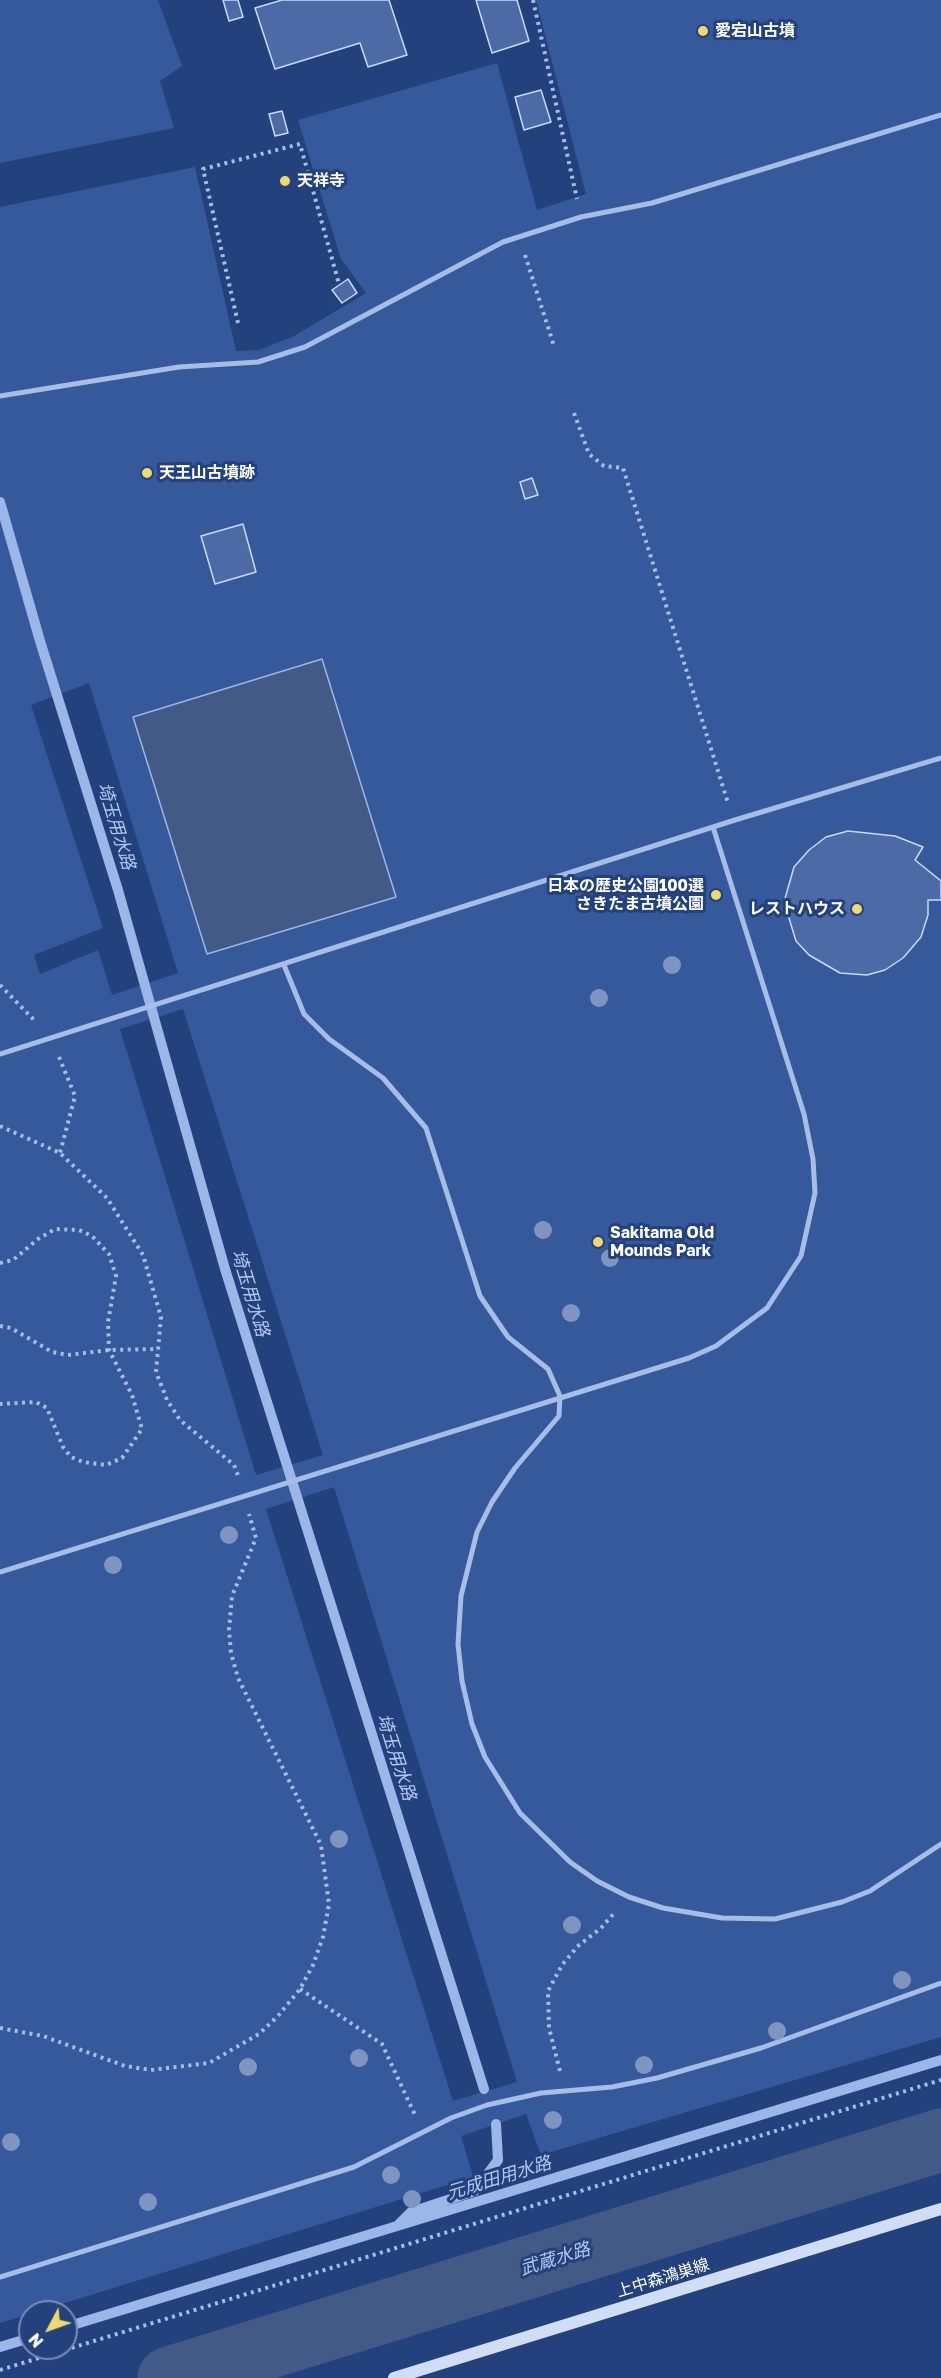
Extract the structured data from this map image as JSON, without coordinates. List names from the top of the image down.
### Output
{
  "streets": {
    "main road": ["上中森鴻巣線"]
  },
  "water": ["埼玉用水路", "元成田用水路", "武蔵水路"],
  "places": [
    "愛宕山古墳",
    "天祥寺",
    "天王山古墳跡",
    "日本の歴史公園100選 さきたま古墳公園",
    "レストハウス",
    "Sakitama Old Mounds Park"
  ],
  "north": "bottom left"
}
